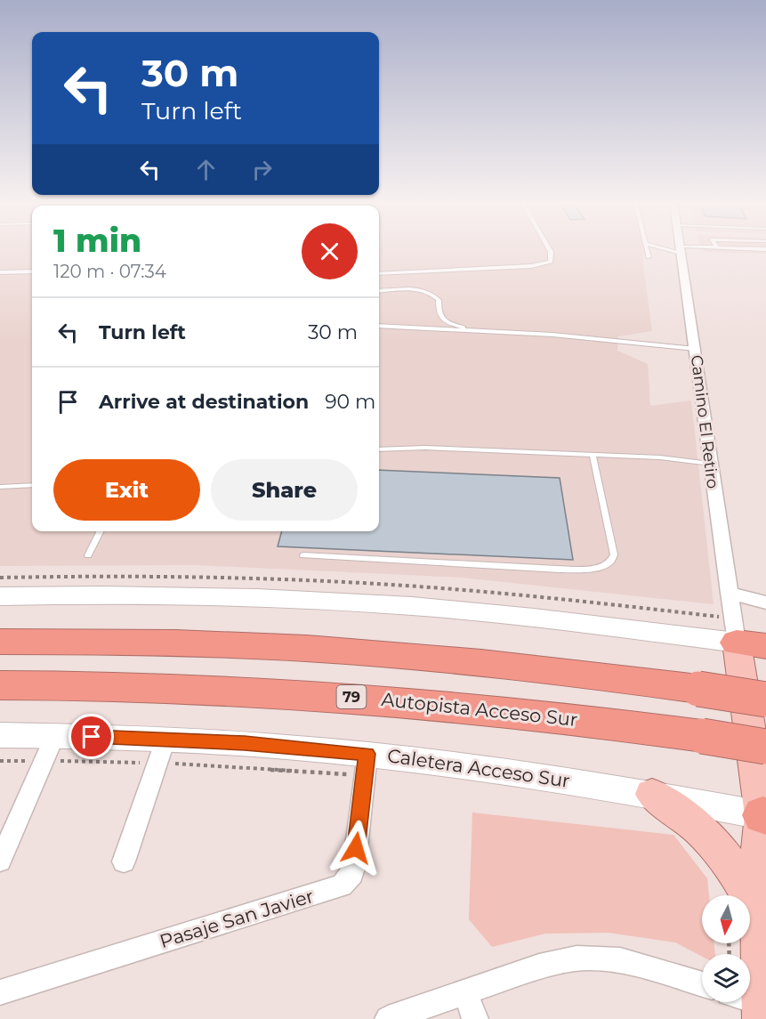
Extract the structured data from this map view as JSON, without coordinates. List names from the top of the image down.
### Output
{
  "streets": {
    "highway": ["79", "Autopista Acceso Sur"],
    "main road": ["Caletera Acceso Sur"],
    "street": ["Camino El Retiro", "Pasaje San Javier"]
  },
  "crossings": [
    ["Caletera Acceso Sur", "Pasaje San Javier"]
  ],
  "north": "bottom",
  "page": {
    "turn": ["30 m", "Turn left"],
    "heading": ["1 min", "120 m · 07:34"],
    "list": [
      {
        "name": "Turn left",
        "value": "30 m"
      },
      {
        "name": "Arrive at destination",
        "value": "90 m"
      }
    ],
    "buttons": ["Exit", "Share"]
  }
}
